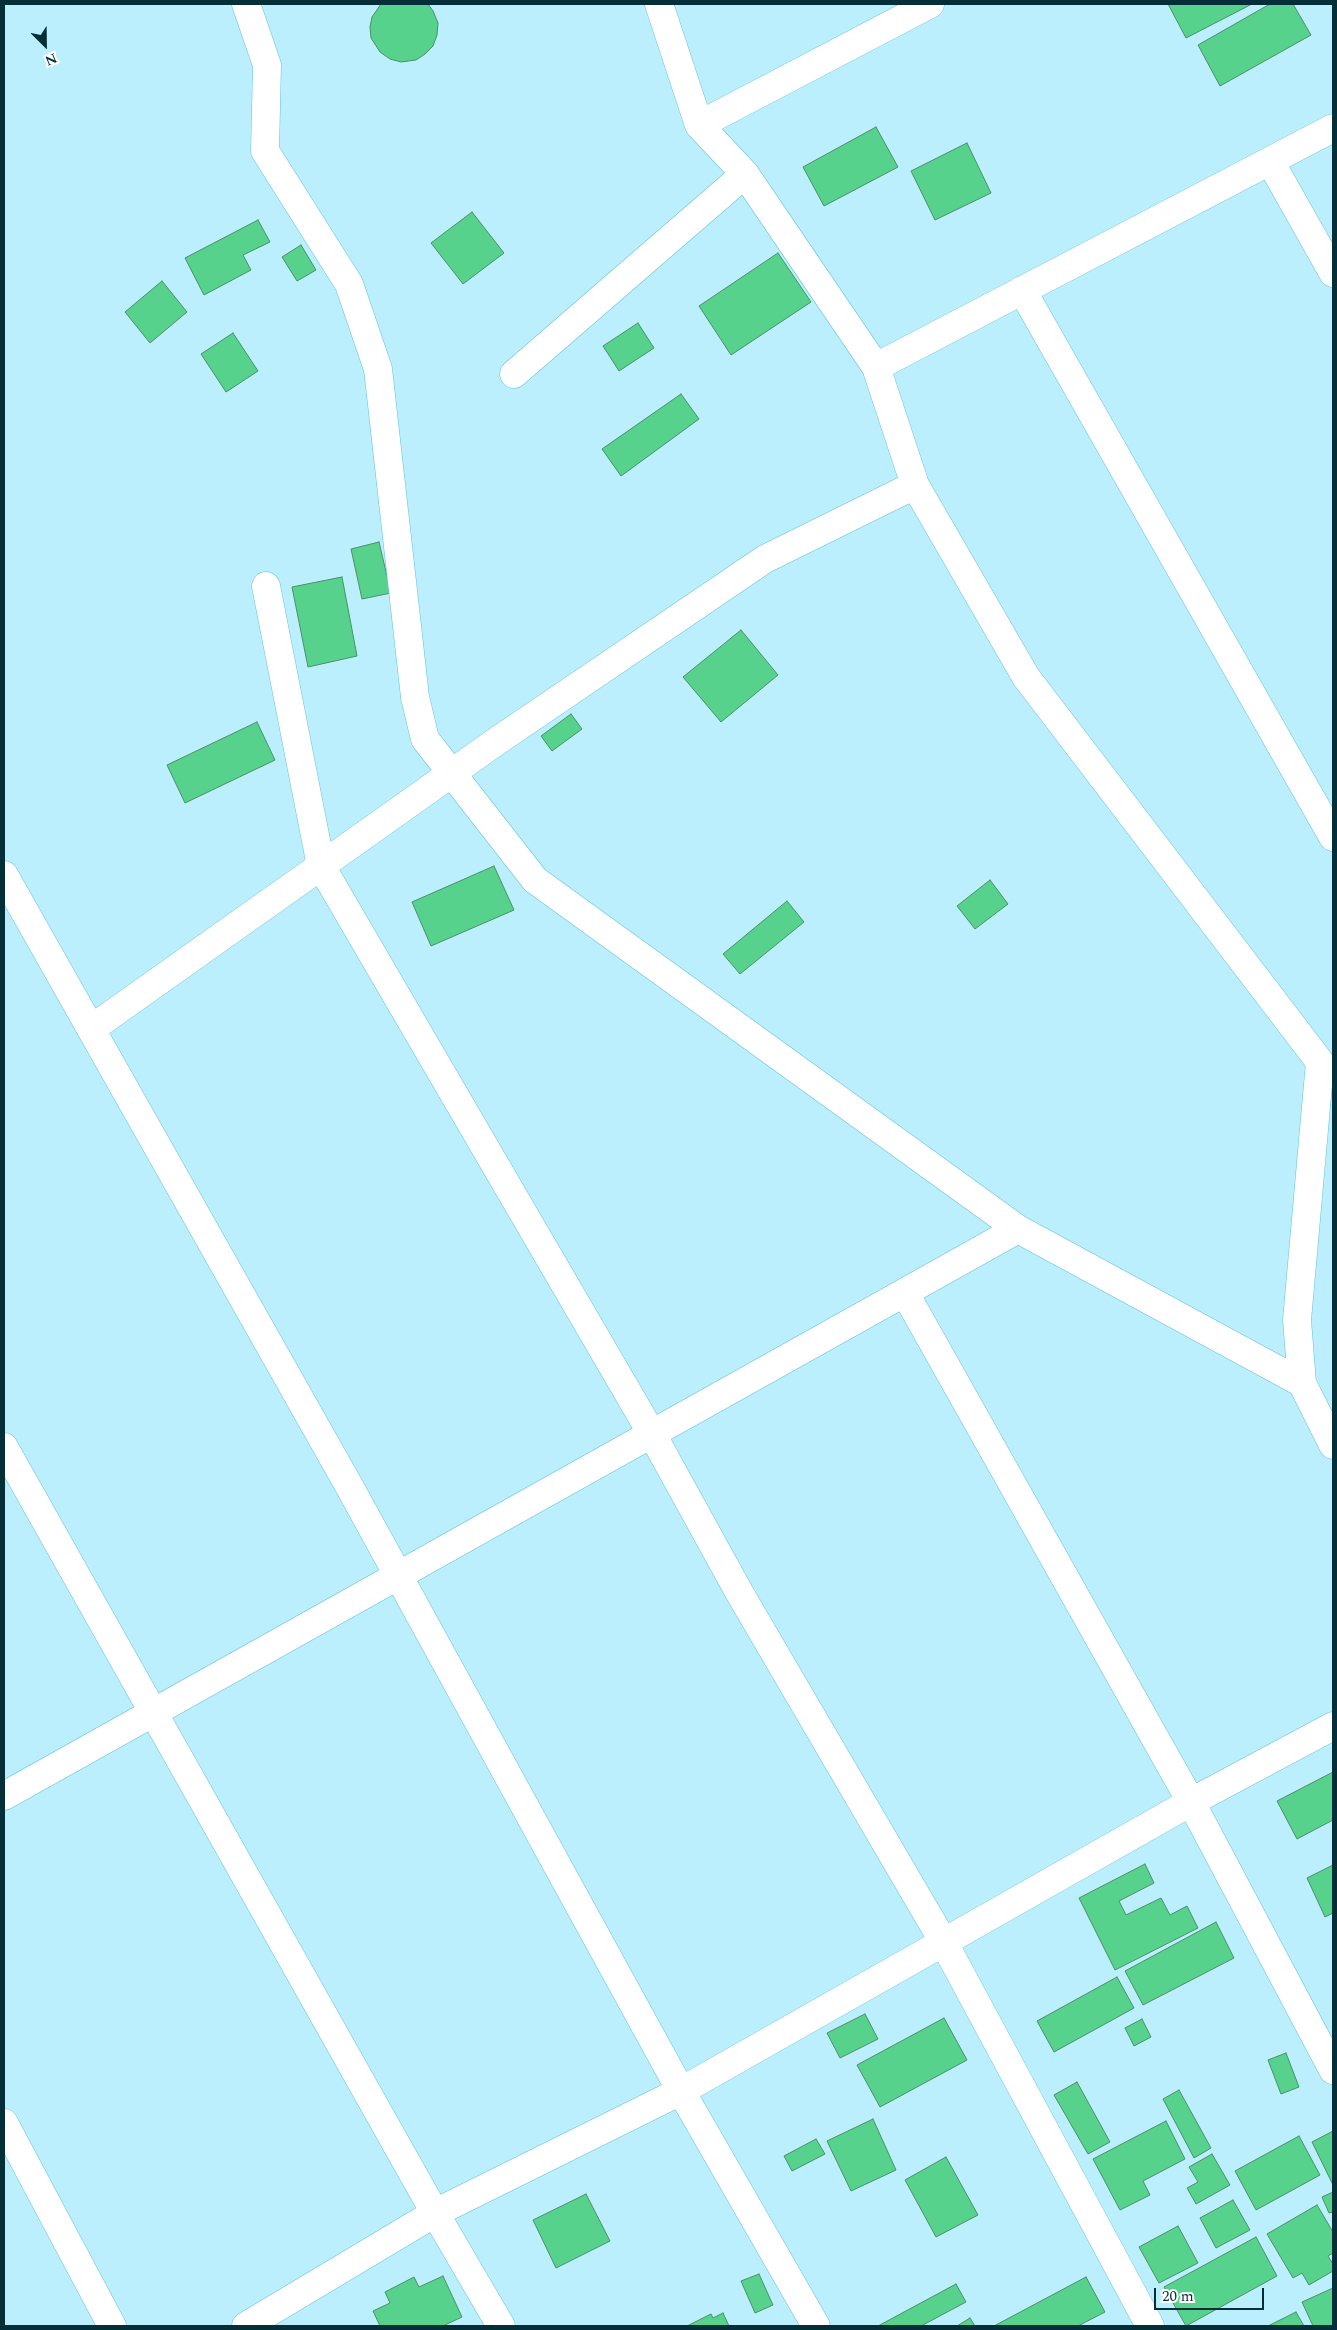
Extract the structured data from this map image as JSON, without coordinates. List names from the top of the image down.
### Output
{
  "scale_bar": "20 m",
  "north": "bottom right"
}
